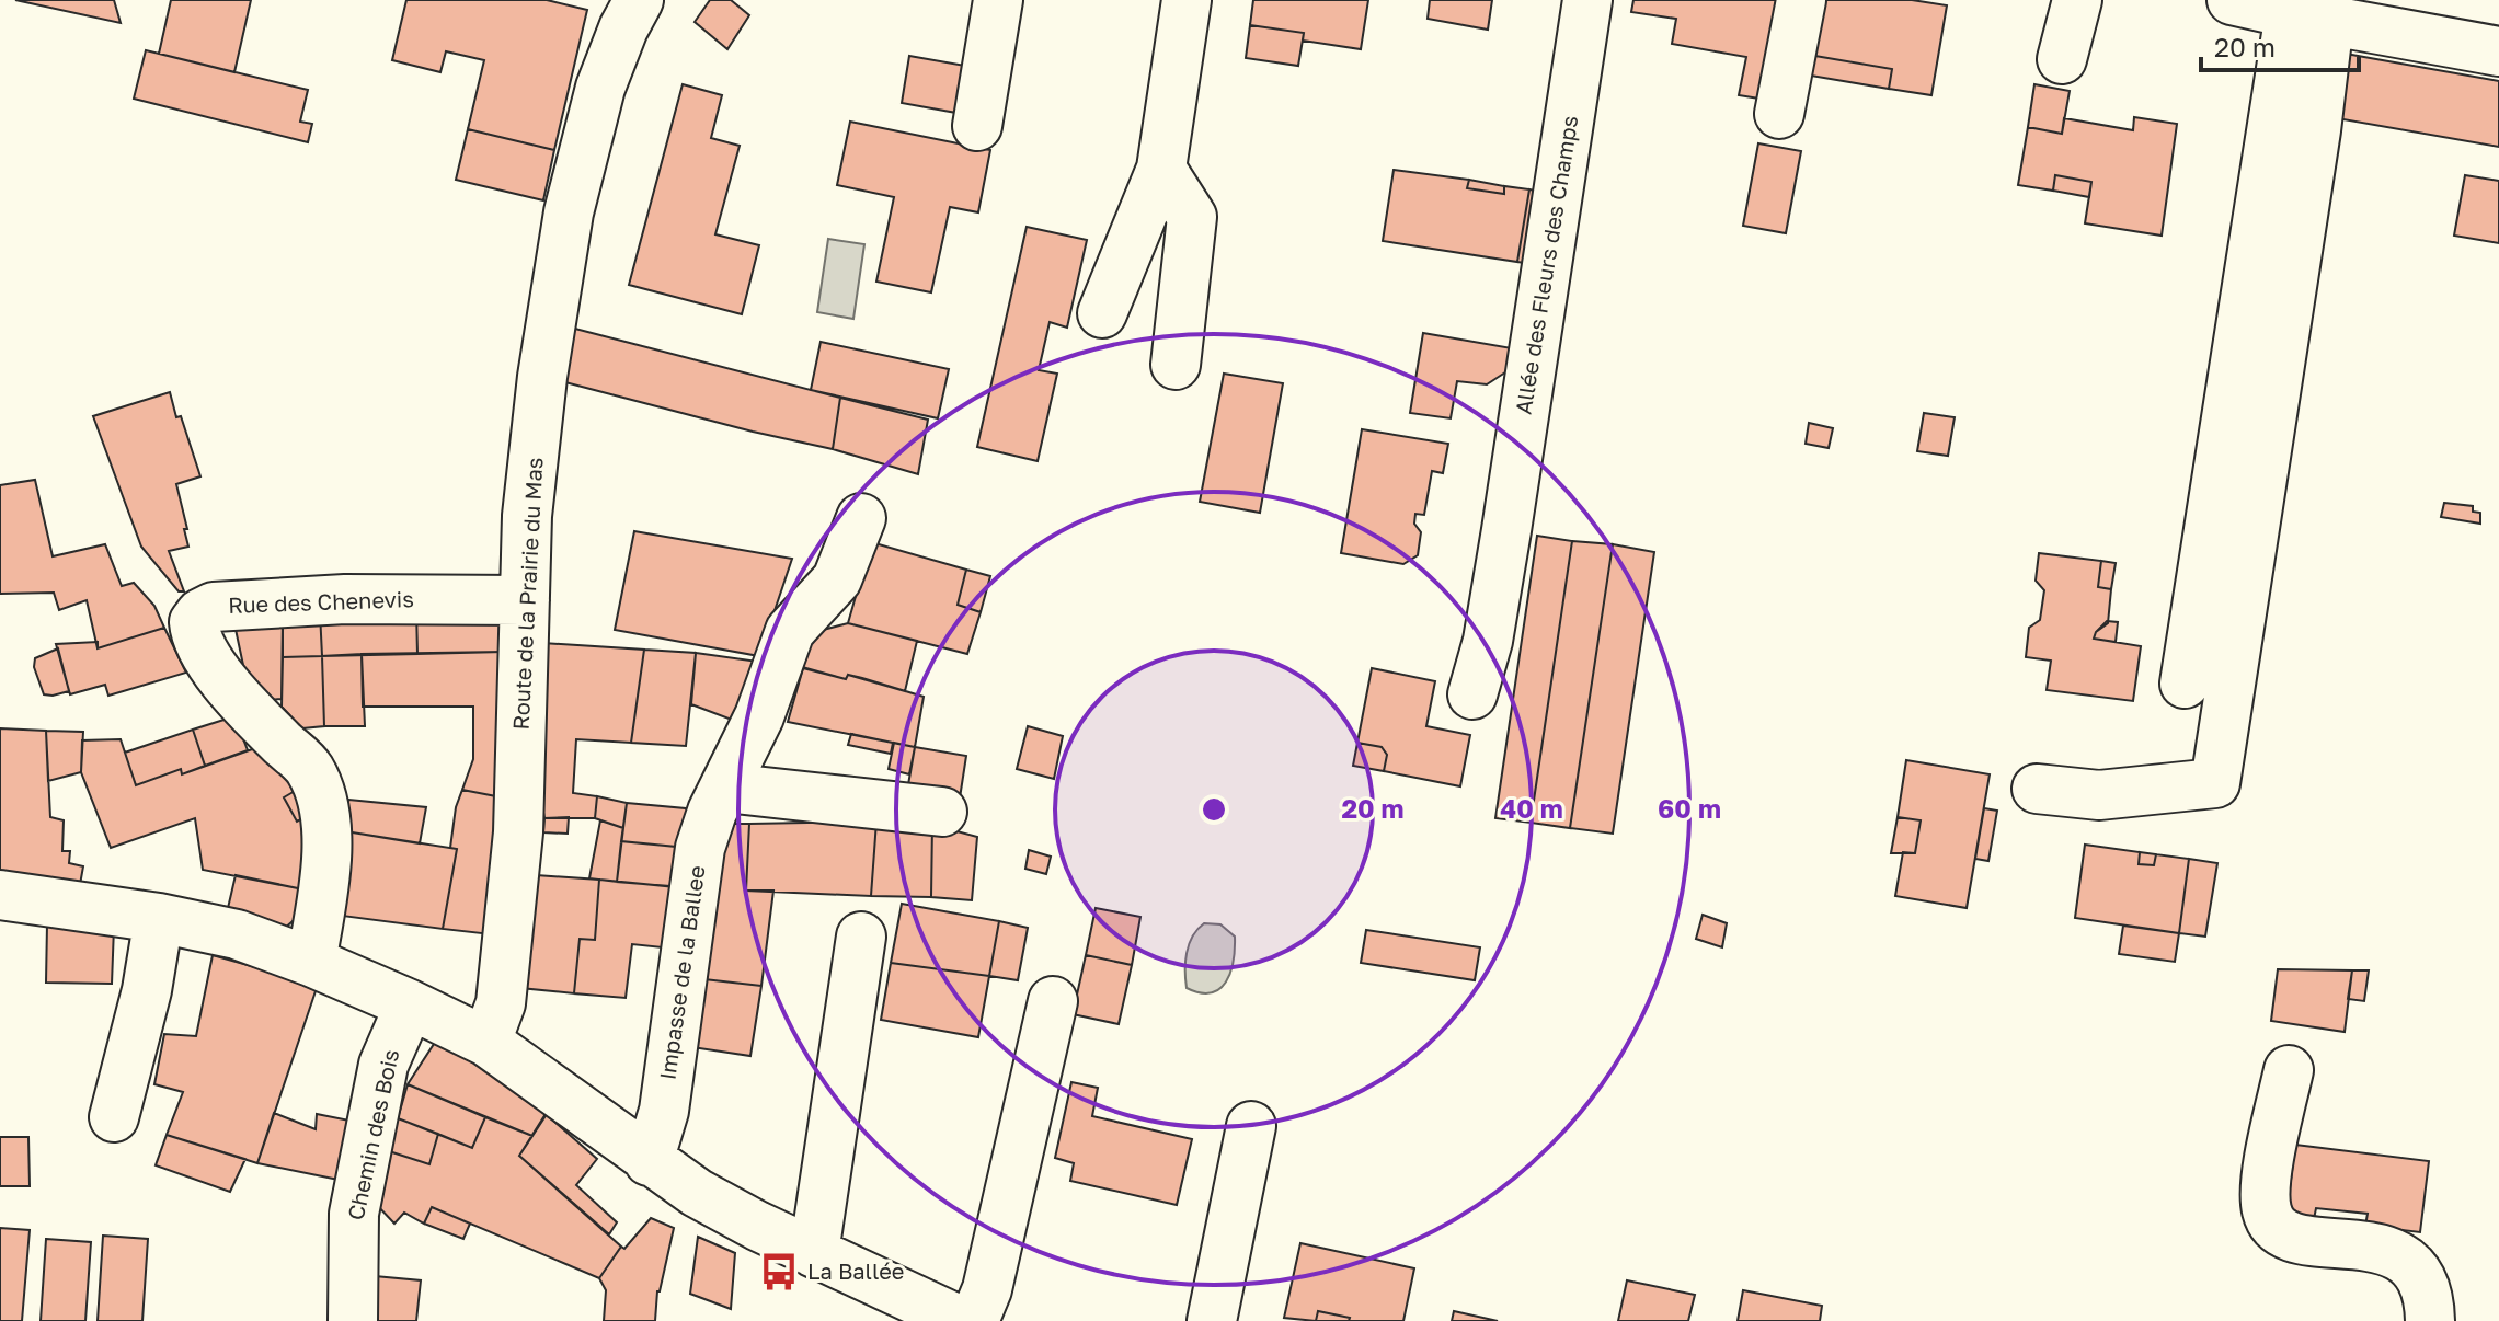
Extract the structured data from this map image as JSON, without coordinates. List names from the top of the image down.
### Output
{
  "streets": {
    "street": [
      "Allée des Fleurs des Champs",
      "Route de la Prairie du Mas",
      "Rue des Chenevis",
      "Impasse de la Ballee",
      "Chemin des Bois"
    ]
  },
  "crossings": [
    ["Route de la Prairie du Mas", "Rue des Chenevis"]
  ],
  "places": {
    "bus stop": ["La Ballée"]
  },
  "scale_bar": "20 m",
  "rings": ["20 m", "40 m", "60 m"]
}
